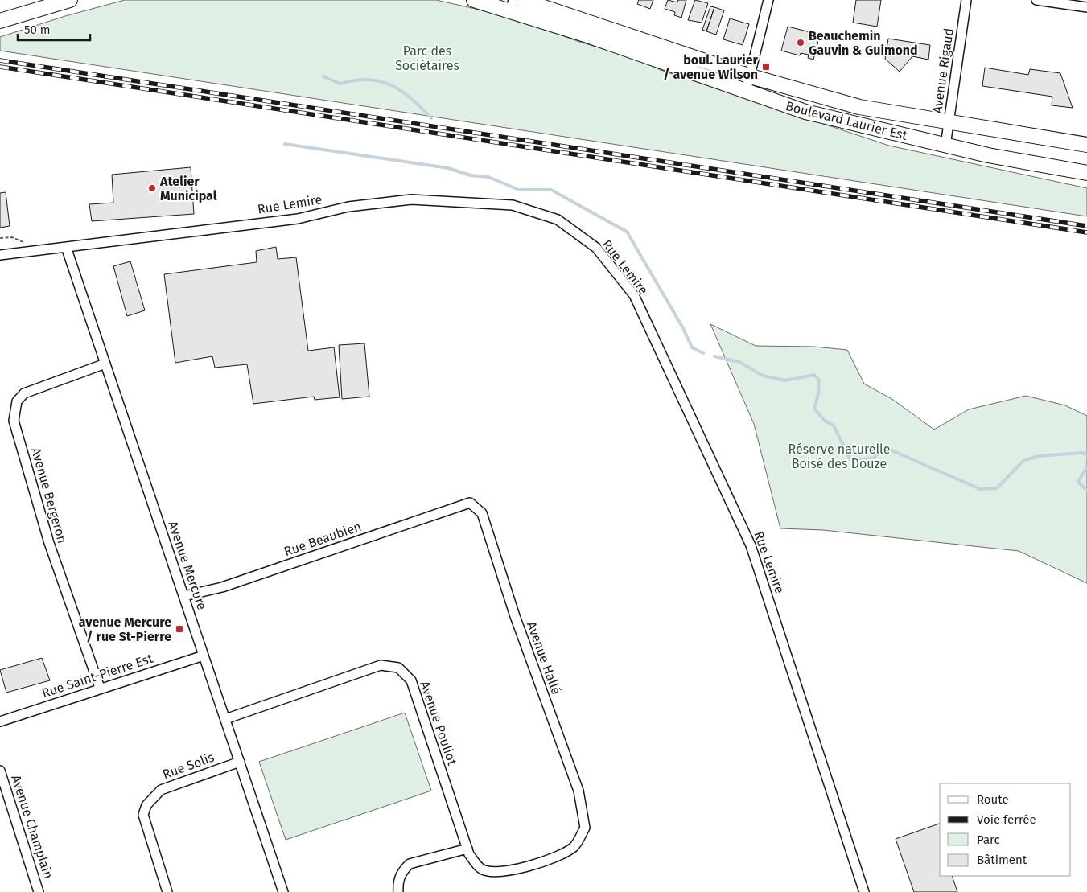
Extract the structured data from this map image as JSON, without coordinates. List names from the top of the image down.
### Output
{
  "streets": {
    "main road": ["Boulevard Laurier Est"],
    "street": [
      "Avenue Rigaud",
      "Rue Lemire",
      "Avenue Bergeron",
      "Rue Beaubien",
      "Avenue Mercure",
      "Avenue Hallé",
      "Rue Saint-Pierre Est",
      "Avenue Pouliot",
      "Rue Solis",
      "Avenue Champlain"
    ]
  },
  "crossings": [
    ["Avenue Rigaud", "Boulevard Laurier Est"],
    ["Rue Lemire", "Avenue Mercure"],
    ["Avenue Bergeron", "Avenue Mercure"],
    ["Avenue Bergeron", "Rue Saint-Pierre Est"],
    ["Rue Beaubien", "Avenue Mercure"],
    ["Rue Beaubien", "Avenue Hallé"],
    ["Avenue Mercure", "Rue Saint-Pierre Est"],
    ["Avenue Mercure", "Avenue Pouliot"],
    ["Avenue Mercure", "Rue Solis"],
    ["Avenue Hallé", "Avenue Pouliot"]
  ],
  "parks": ["Parc des Sociétaires", "Réserve naturelle Boisé des Douze"],
  "places": {
    "other": ["Beauchemin Gauvin & Guimond", "Atelier Municipal"],
    "transit": ["boul. Laurier / avenue Wilson", "avenue Mercure / rue St-Pierre"]
  },
  "legend": [
    "Route",
    "Voie ferrée",
    "Parc",
    "Bâtiment"
  ],
  "scale_bar": "50 m"
}
